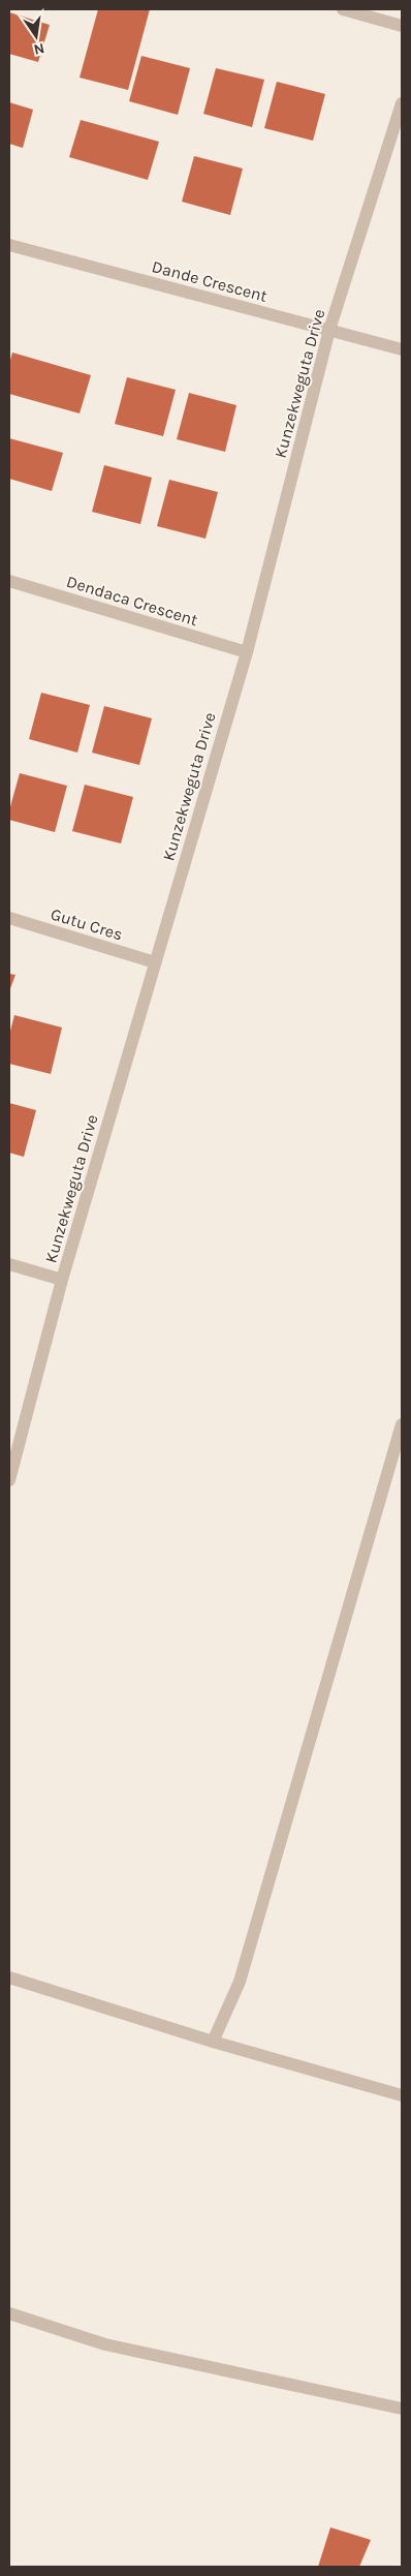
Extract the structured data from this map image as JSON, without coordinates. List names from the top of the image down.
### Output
{
  "streets": {
    "street": [
      "Dande Crescent",
      "Kunzekweguta Drive",
      "Dendaca Crescent",
      "Gutu Cres"
    ]
  },
  "crossings": [
    ["Dande Crescent", "Kunzekweguta Drive"],
    ["Kunzekweguta Drive", "Dendaca Crescent"],
    ["Kunzekweguta Drive", "Gutu Cres"]
  ],
  "north": "bottom"
}
